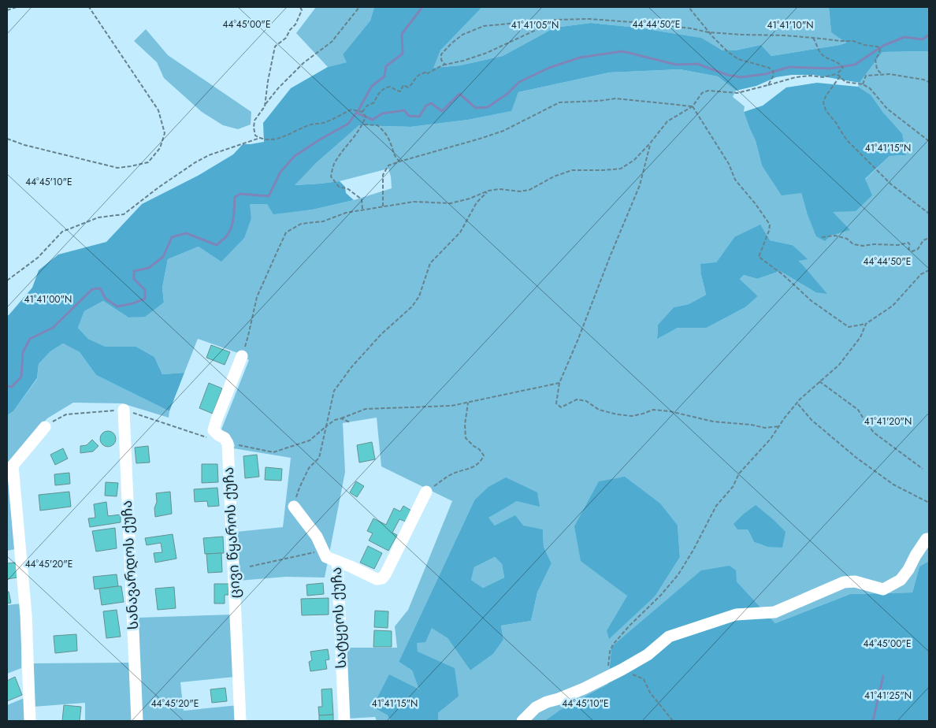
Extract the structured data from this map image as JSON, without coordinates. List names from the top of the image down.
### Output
{
  "streets": {
    "street": ["ცივი წყაროს ქუჩა", "სანავარდოს ქუჩა", "სატყეოს ქუჩა"]
  },
  "coordinates": [
    "44°45'00\"E",
    "44°44'50\"E",
    "41°41'05\"N",
    "41°41'10\"N",
    "41°41'15\"N",
    "44°45'10\"E",
    "41°41'00\"N",
    "41°41'20\"N",
    "44°45'20\"E",
    "41°41'25\"N"
  ]
}
